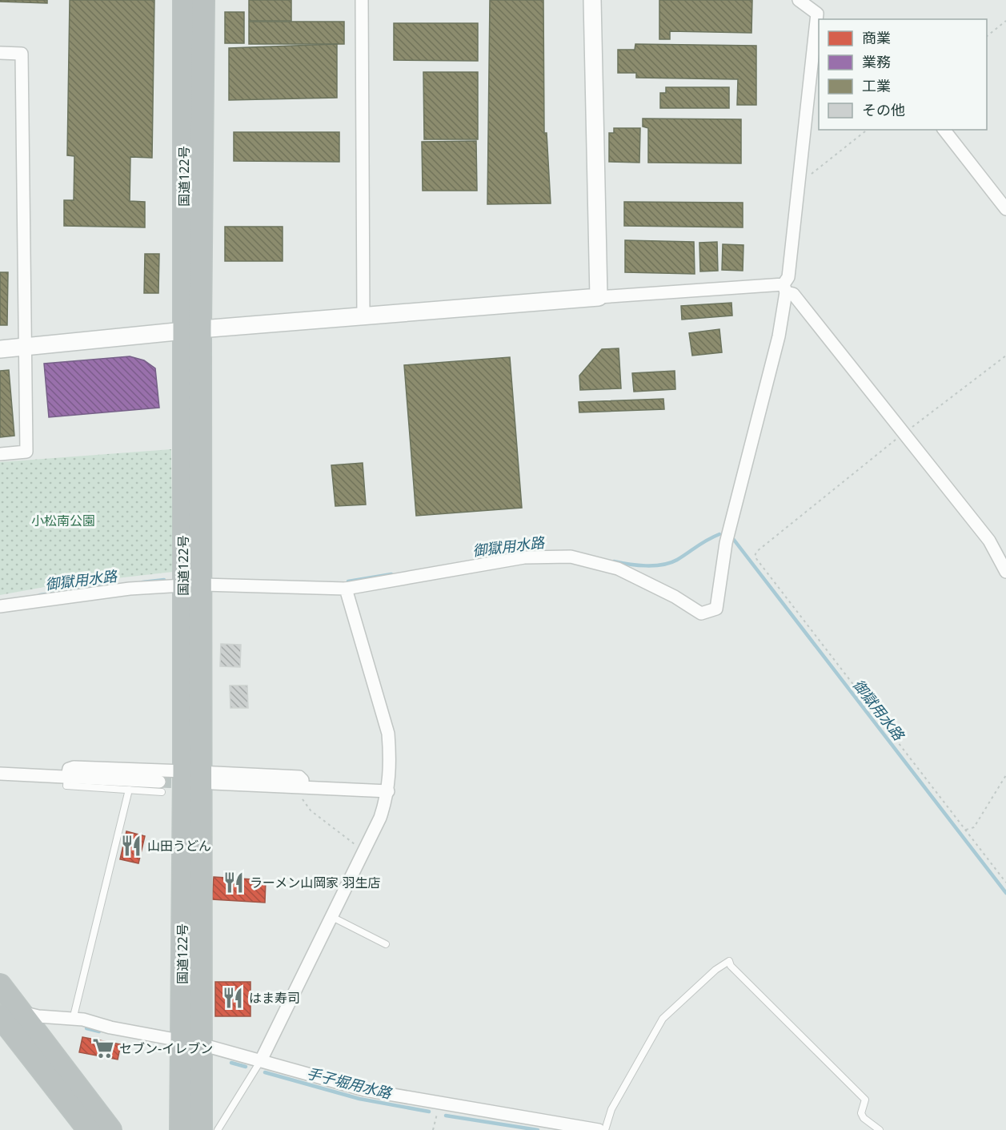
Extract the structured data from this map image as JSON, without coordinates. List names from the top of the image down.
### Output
{
  "streets": {
    "highway": ["国道122号"]
  },
  "water": ["御獄用水路", "手子堀用水路"],
  "parks": ["小松南公園"],
  "places": {
    "restaurant": ["山田うどん", "ラーメン山岡家 羽生店", "はま寿司"],
    "supermarket": ["セブン-イレブン"]
  },
  "legend": [
    "商業",
    "業務",
    "工業",
    "その他"
  ]
}
